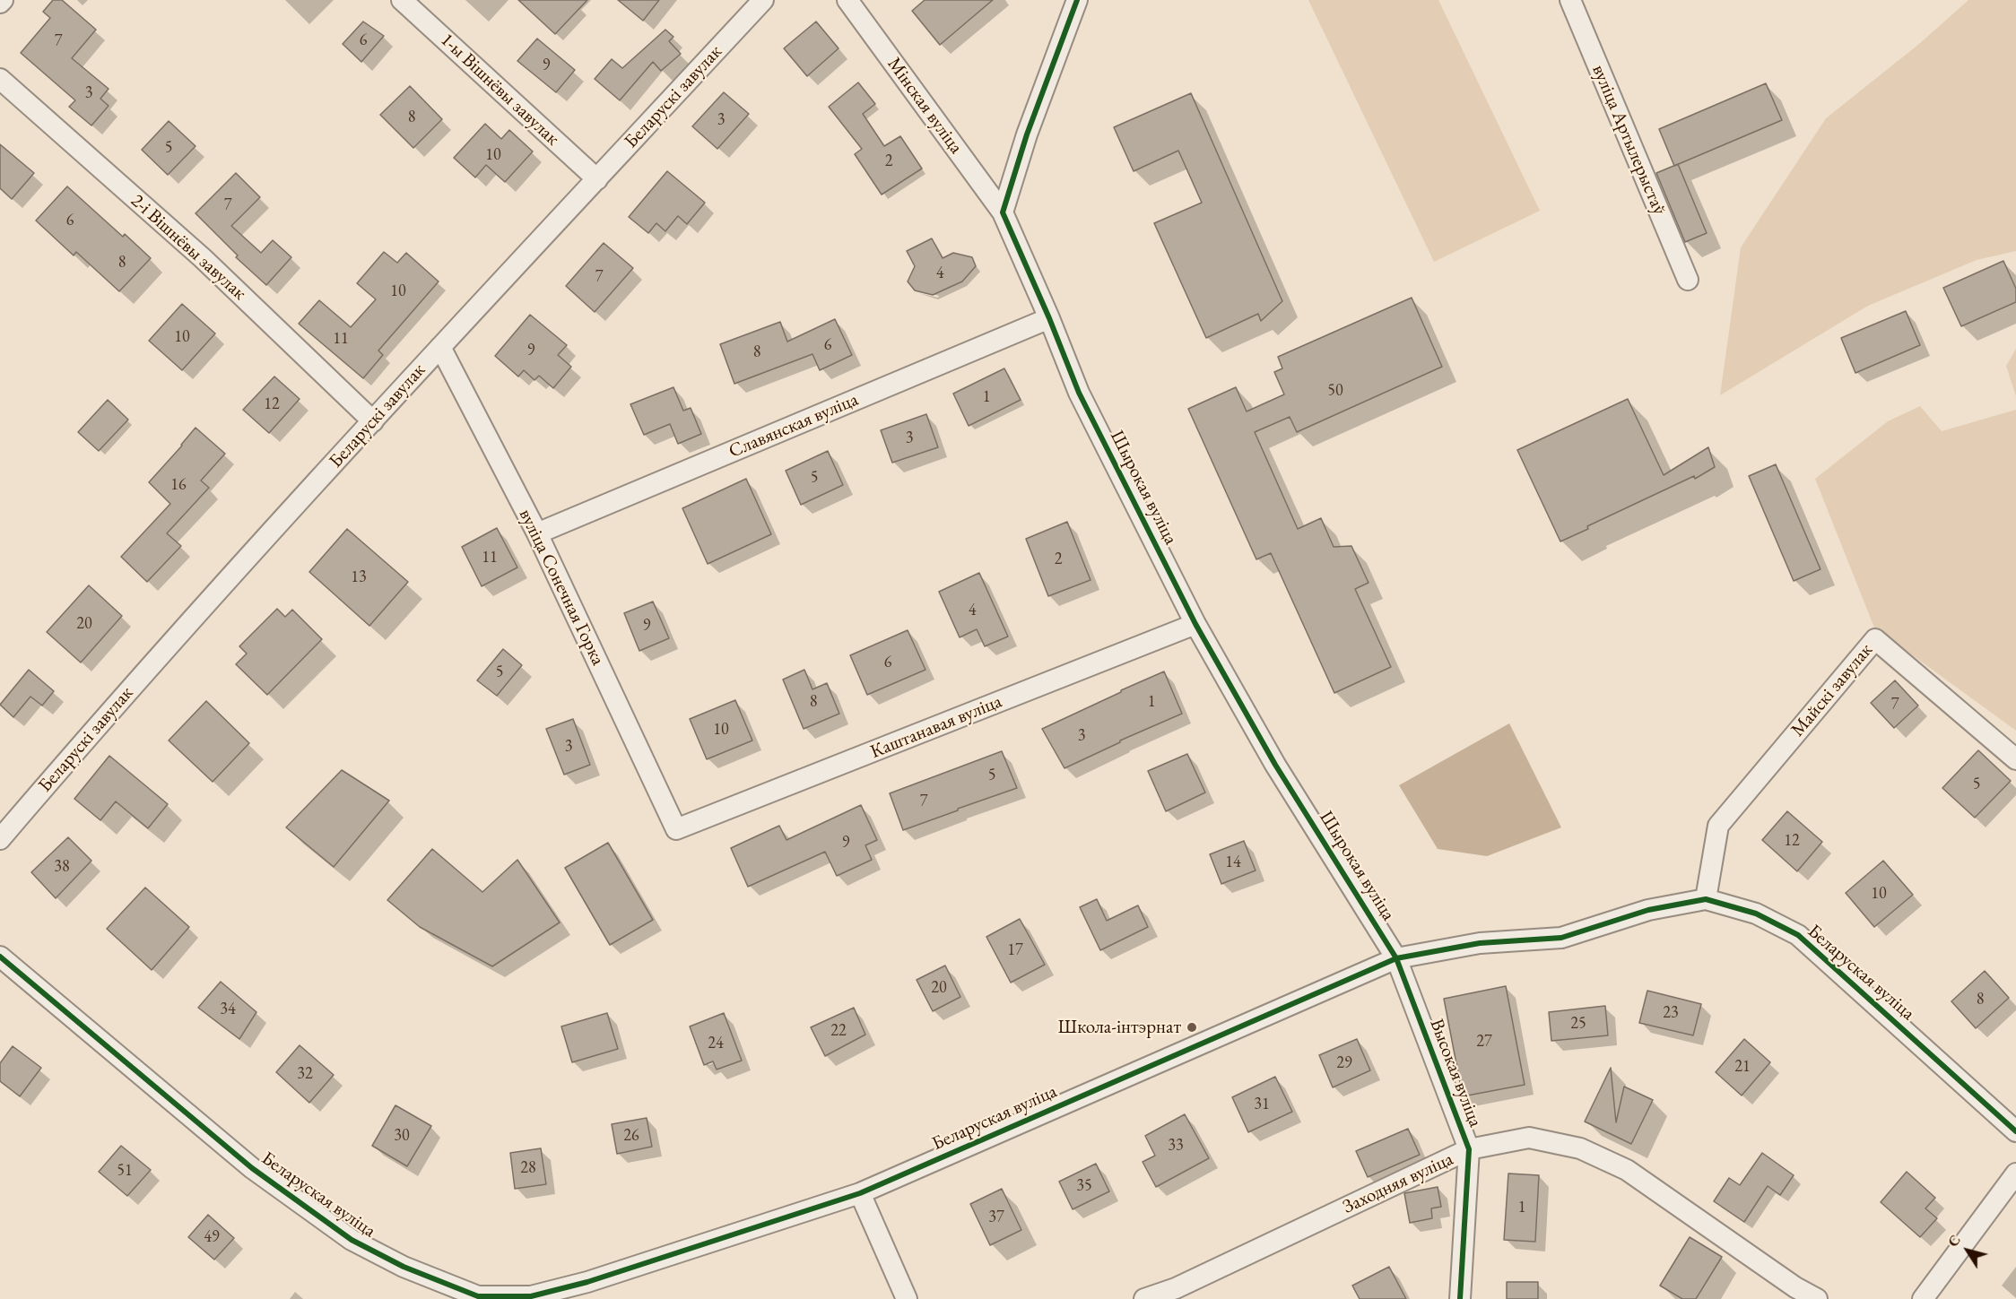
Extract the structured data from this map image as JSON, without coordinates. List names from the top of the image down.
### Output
{
  "streets": {
    "street": [
      "1-ы Вішнёвы завулак",
      "Беларускі завулак",
      "Мінская вуліца",
      "вуліца Артылерыстаў",
      "2-і Вішнёвы завулак",
      "Славянская вуліца",
      "Шырокая вуліца",
      "вуліца Сонечная Горка",
      "Майскі завулак",
      "Каштанавая вуліца",
      "Беларуская вуліца",
      "Высокая вуліца",
      "Заходняя вуліца"
    ]
  },
  "crossings": [
    ["1-ы Вішнёвы завулак", "Беларускі завулак"],
    ["Беларускі завулак", "2-і Вішнёвы завулак"],
    ["Беларускі завулак", "вуліца Сонечная Горка"],
    ["Мінская вуліца", "Шырокая вуліца"],
    ["Славянская вуліца", "Шырокая вуліца"],
    ["Славянская вуліца", "вуліца Сонечная Горка"],
    ["Шырокая вуліца", "Каштанавая вуліца"],
    ["Шырокая вуліца", "Беларуская вуліца"],
    ["Шырокая вуліца", "Высокая вуліца"],
    ["вуліца Сонечная Горка", "Каштанавая вуліца"],
    ["Майскі завулак", "Беларуская вуліца"],
    ["Беларуская вуліца", "Высокая вуліца"],
    ["Высокая вуліца", "Заходняя вуліца"]
  ],
  "places": ["Школа-інтэрнат"],
  "house_numbers": [
    "6",
    "7",
    "9",
    "3",
    "8",
    "3",
    "5",
    "10",
    "2",
    "7",
    "6",
    "8",
    "4",
    "7",
    "10",
    "10",
    "11",
    "6",
    "9",
    "8",
    "50",
    "1",
    "12",
    "3",
    "5",
    "16",
    "11",
    "2",
    "13",
    "4",
    "20",
    "9",
    "6",
    "5",
    "8",
    "1",
    "7",
    "10",
    "3",
    "3",
    "5",
    "5",
    "7",
    "12",
    "9",
    "14",
    "38",
    "10",
    "17",
    "20",
    "8",
    "34",
    "23",
    "25",
    "22",
    "27",
    "24",
    "29",
    "21",
    "32",
    "31",
    "30",
    "26",
    "33",
    "28",
    "51",
    "35",
    "1",
    "37",
    "49"
  ],
  "north": "top left"
}
